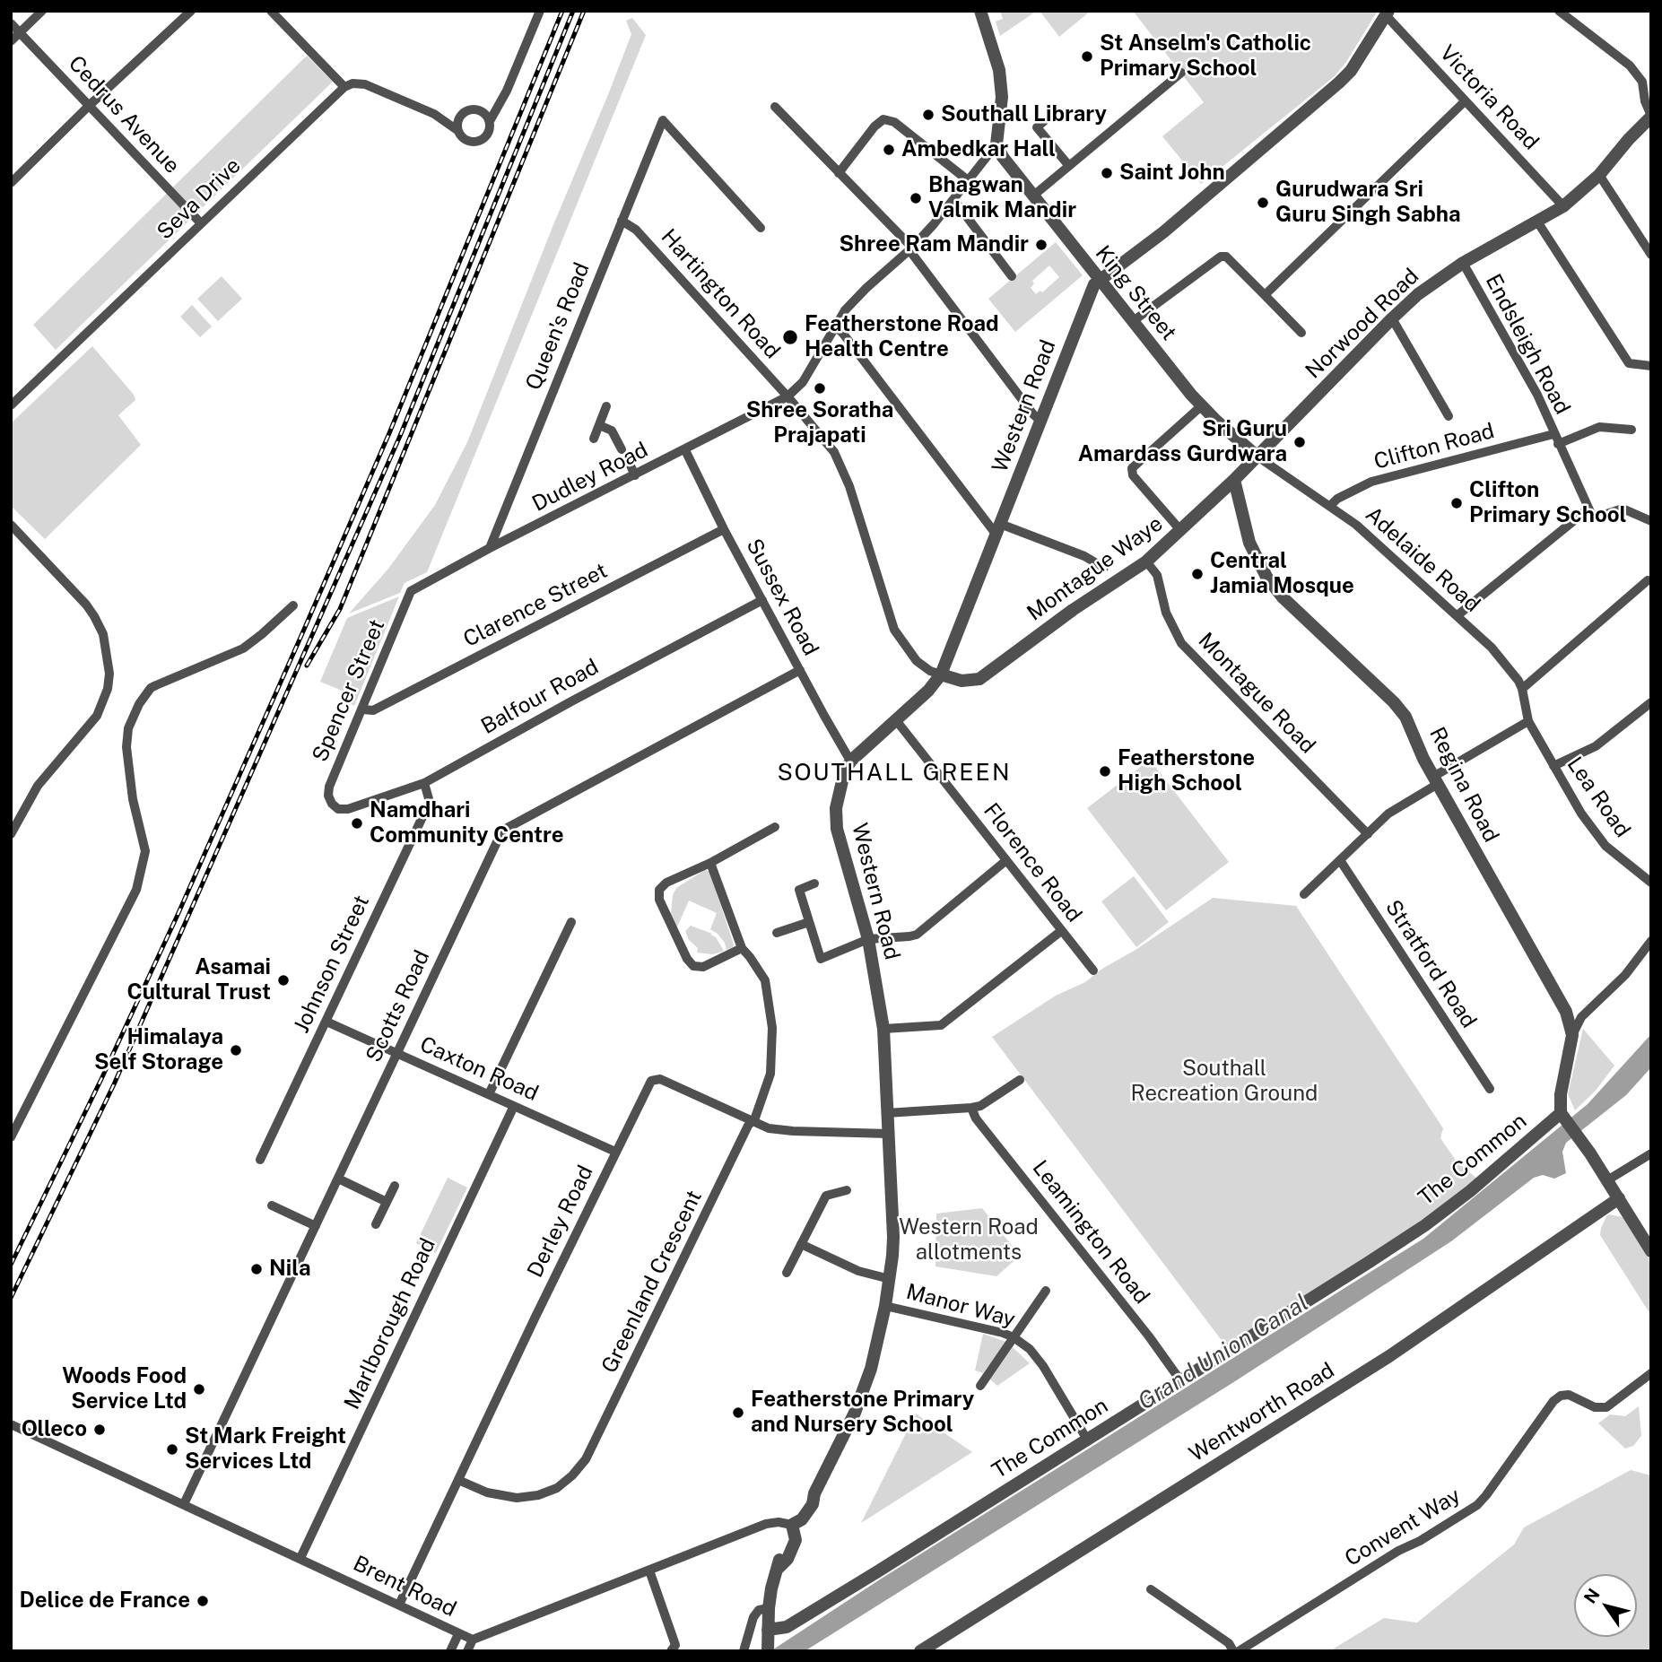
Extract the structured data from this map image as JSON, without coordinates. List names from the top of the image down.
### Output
{
  "streets": {
    "street": [
      "Victoria Road",
      "Cedrus Avenue",
      "Seva Drive",
      "King Street",
      "Hartington Road",
      "Norwood Road",
      "Queen's Road",
      "Endsleigh Road",
      "Western Road",
      "Clifton Road",
      "Dudley Road",
      "Adelaide Road",
      "Montague Waye",
      "Sussex Road",
      "Clarence Street",
      "Spencer Street",
      "Montague Road",
      "Balfour Road",
      "Regina Road",
      "Lea Road",
      "Florence Road",
      "Johnson Street",
      "Stratford Road",
      "Scotts Road",
      "Caxton Road",
      "The Common",
      "Derley Road",
      "Leamington Road",
      "Greenland Crescent",
      "Manor Way",
      "Marlborough Road",
      "Wentworth Road",
      "Convent Way",
      "Brent Road"
    ]
  },
  "crossings": [
    ["Victoria Road", "Norwood Road"],
    ["Cedrus Avenue", "Seva Drive"],
    ["King Street", "Norwood Road"],
    ["King Street", "Western Road"],
    ["King Street", "Adelaide Road"],
    ["King Street", "Montague Waye"],
    ["Hartington Road", "Queen's Road"],
    ["Hartington Road", "Western Road"],
    ["Hartington Road", "Dudley Road"],
    ["Hartington Road", "Montague Waye"],
    ["Norwood Road", "Endsleigh Road"],
    ["Norwood Road", "Adelaide Road"],
    ["Norwood Road", "Montague Waye"],
    ["Queen's Road", "Dudley Road"],
    ["Endsleigh Road", "Clifton Road"],
    ["Western Road", "Montague Waye"],
    ["Western Road", "Sussex Road"],
    ["Western Road", "Florence Road"],
    ["Western Road", "Derley Road"],
    ["Western Road", "Manor Way"],
    ["Western Road", "Brent Road"],
    ["Clifton Road", "Adelaide Road"],
    ["Dudley Road", "Sussex Road"],
    ["Dudley Road", "Spencer Street"],
    ["Adelaide Road", "Montague Waye"],
    ["Adelaide Road", "Lea Road"],
    ["Montague Waye", "Montague Road"],
    ["Montague Waye", "Regina Road"],
    ["Sussex Road", "Clarence Street"],
    ["Sussex Road", "Balfour Road"],
    ["Sussex Road", "Scotts Road"],
    ["Clarence Street", "Spencer Street"],
    ["Spencer Street", "Balfour Road"],
    ["Balfour Road", "Johnson Street"],
    ["Regina Road", "The Common"],
    ["Johnson Street", "Caxton Road"],
    ["Scotts Road", "Caxton Road"],
    ["Scotts Road", "Brent Road"],
    ["Caxton Road", "Derley Road"],
    ["Caxton Road", "Marlborough Road"],
    ["The Common", "Leamington Road"],
    ["The Common", "Manor Way"],
    ["Derley Road", "Greenland Crescent"],
    ["Derley Road", "Brent Road"],
    ["Marlborough Road", "Brent Road"]
  ],
  "districts": ["SOUTHALL GREEN"],
  "water": ["Grand Union Canal"],
  "parks": ["Southall Recreation Ground", "Western Road allotments"],
  "places": [
    "St Anselm's Catholic Primary School",
    "Southall Library",
    "Ambedkar Hall",
    "Saint John",
    "Bhagwan Valmik Mandir",
    "Gurudwara Sri Guru Singh Sabha",
    "Shree Ram Mandir",
    "Featherstone Road Health Centre",
    "Shree Soratha Prajapati",
    "Sri Guru Amardass Gurdwara",
    "Clifton Primary School",
    "Central Jamia Mosque",
    "Featherstone High School",
    "Namdhari Community Centre",
    "Asamai Cultural Trust",
    "Himalaya Self Storage",
    "Nila",
    "Woods Food Service Ltd",
    "Featherstone Primary and Nursery School",
    "Olleco",
    "St Mark Freight Services Ltd",
    "Delice de France"
  ],
  "north": "top left"
}
